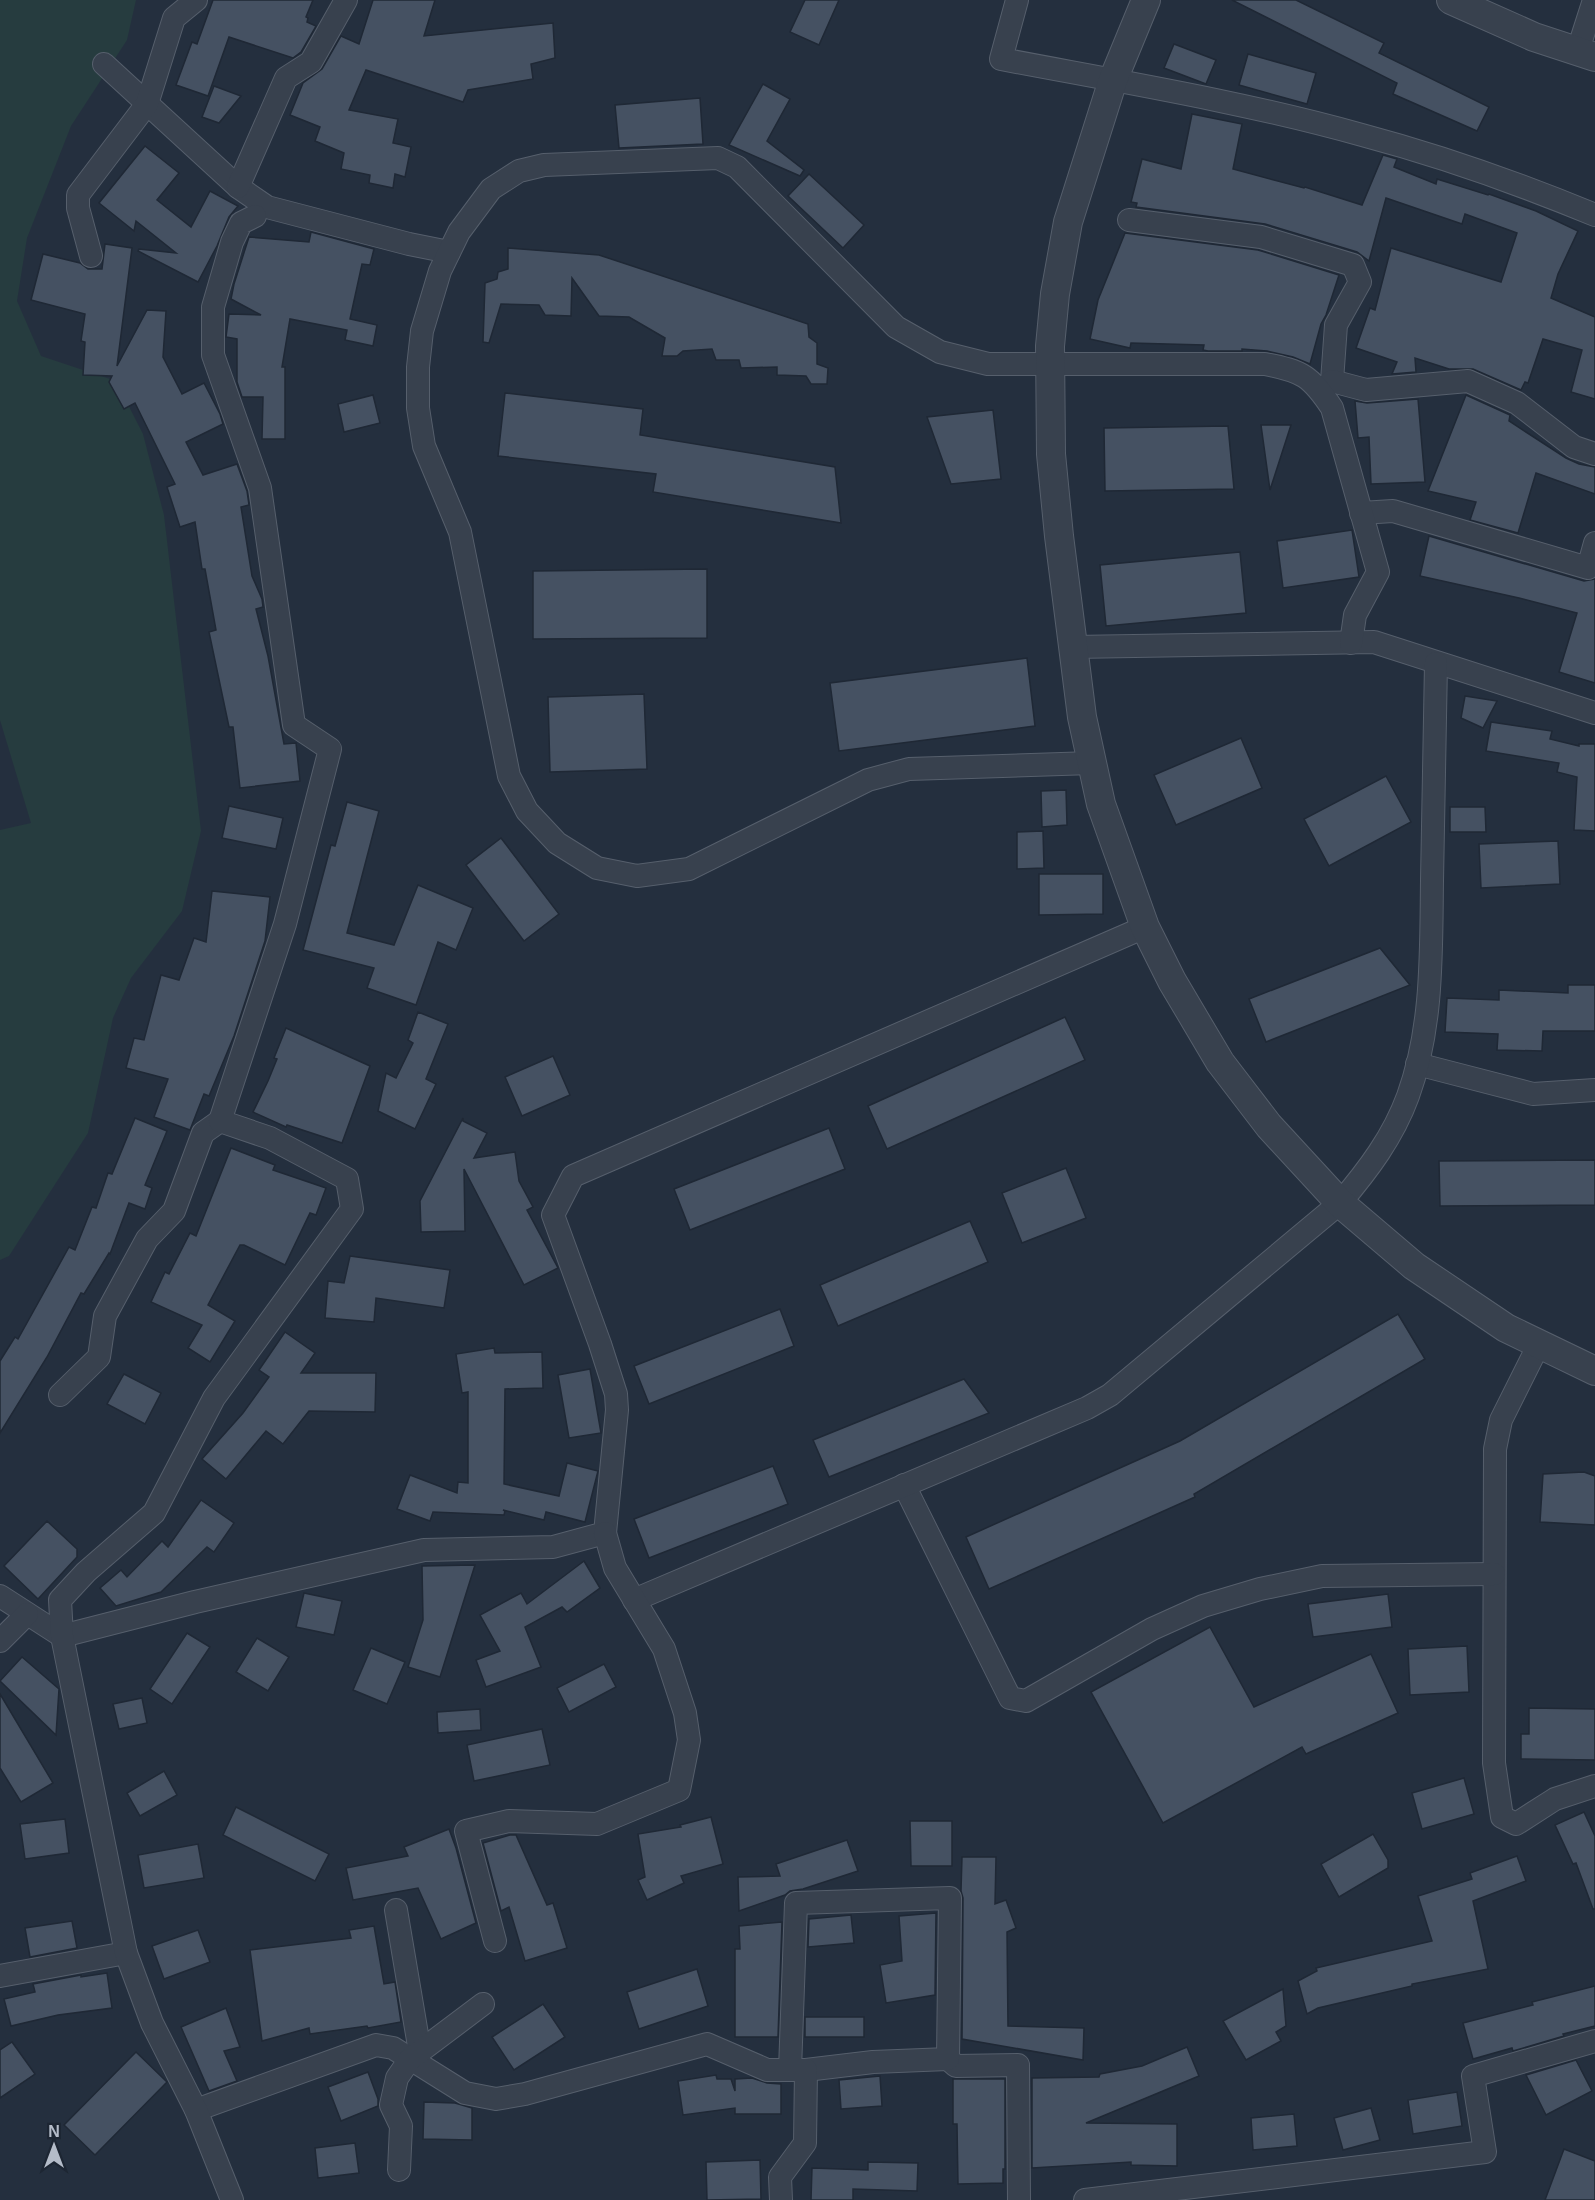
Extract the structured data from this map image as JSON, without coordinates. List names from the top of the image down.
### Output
{
  "north": "top"
}
